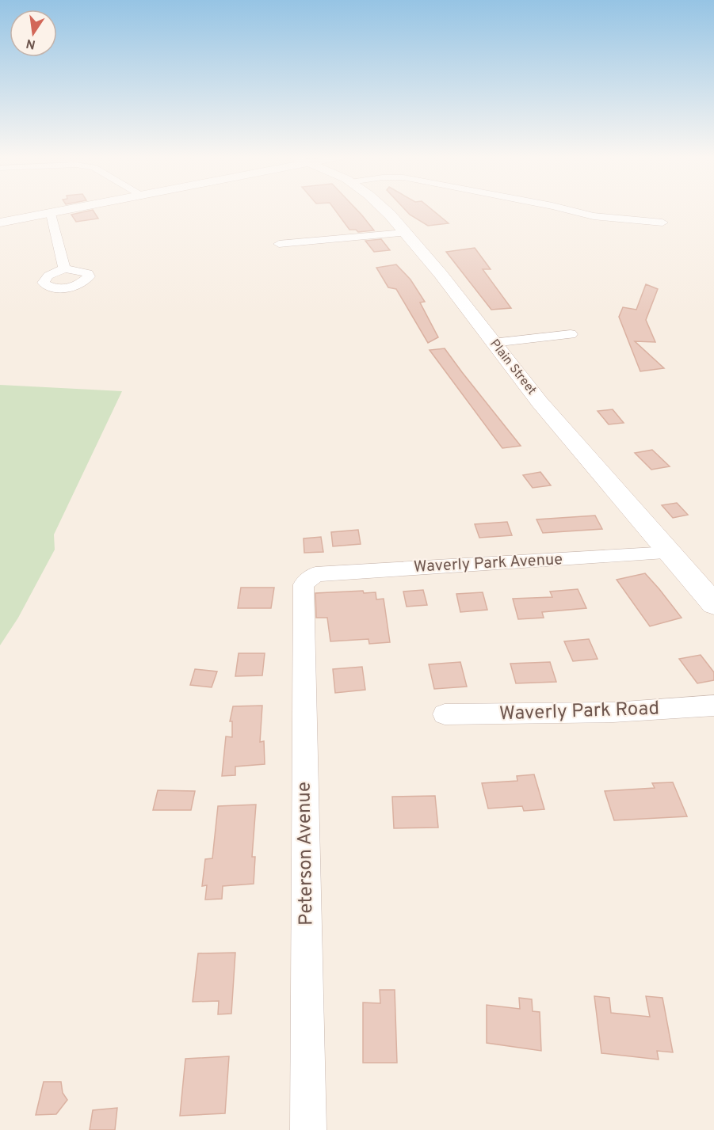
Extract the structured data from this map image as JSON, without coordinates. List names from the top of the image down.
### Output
{
  "streets": {
    "main road": ["Plain Street"],
    "street": ["Waverly Park Avenue", "Waverly Park Road", "Peterson Avenue"]
  },
  "crossings": [
    ["Plain Street", "Waverly Park Avenue"],
    ["Waverly Park Avenue", "Peterson Avenue"]
  ],
  "north": "bottom"
}
